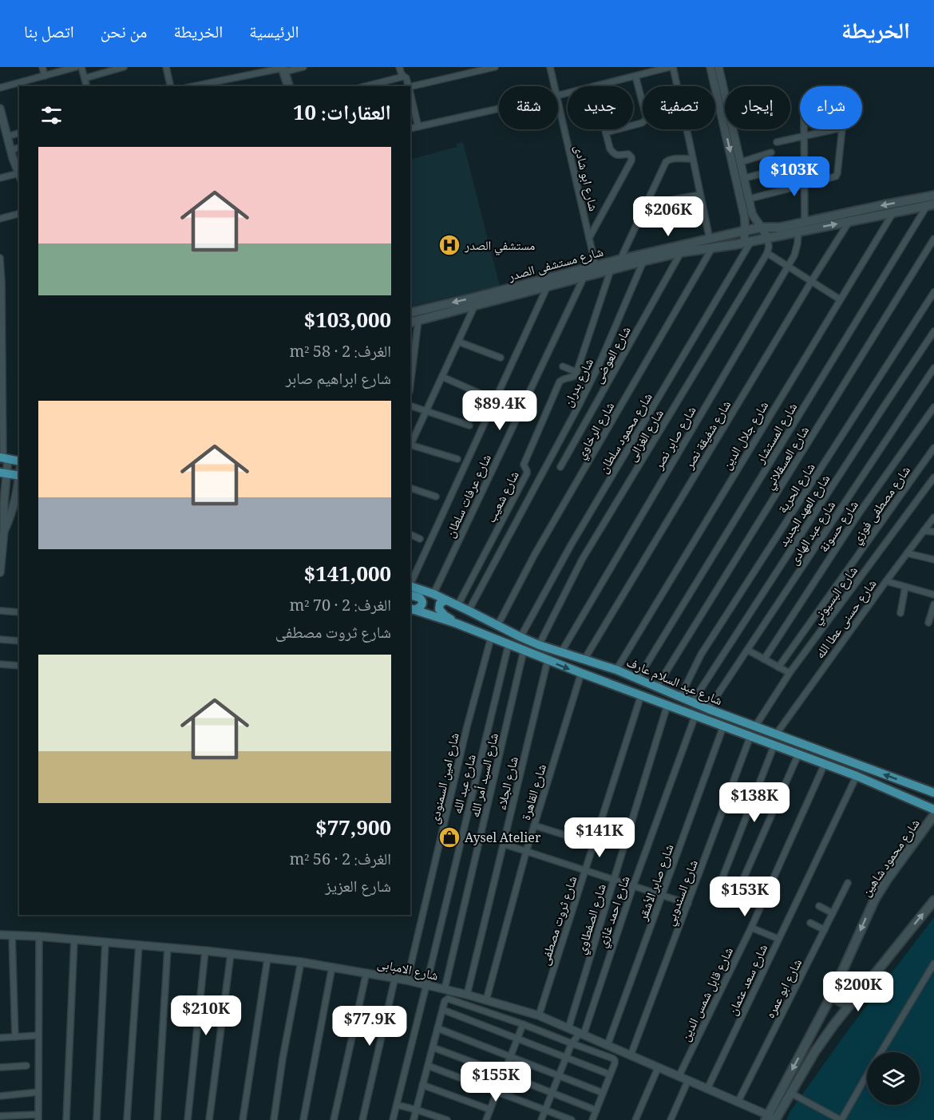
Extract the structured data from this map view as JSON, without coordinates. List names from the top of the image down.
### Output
{
  "streets": {
    "main road": ["شارع مستشفى الصدر", "شارع عبد السلام عارف", "شارع محمود شاهين"],
    "street": [
      "شارع ابو شادى",
      "شارع العوضى",
      "شارع بدران",
      "شارع الرخاوي",
      "شارع محمود سلطان",
      "شارع المستشار",
      "شارع شفيقة نصر",
      "شارع الغزالى",
      "شارع جلال الدين",
      "شارع صابر نصر",
      "شارع العسقلاني",
      "شارع الحرية",
      "شارع عرفات سلطان",
      "شارع شعيب",
      "شارع مصطفى فوزي",
      "شارع العهد الجديد",
      "شارع حسونة",
      "شارع عبد الهادى",
      "شارع البسيوني",
      "شارع حسنى عطا الله",
      "شارع السيد أمر الله",
      "شارع امين السمنودى",
      "شارع الجلاء",
      "شارع عبد الله",
      "شارع القاهرة",
      "شارع صابر الأشقر",
      "شارع السندوبي",
      "شارع احمد غازي",
      "شارع الصفطاوي",
      "شارع ثروت مصطفى",
      "شارع الامبابى",
      "شارع سعد عثمان",
      "شارع ابو عمره",
      "شارع قابل شمس الدين"
    ]
  },
  "crossings": [
    ["شارع ابو شادى", "شارع مستشفى الصدر"],
    ["شارع مستشفى الصدر", "شارع العوضى"],
    ["شارع مستشفى الصدر", "شارع بدران"],
    ["شارع مستشفى الصدر", "شارع الرخاوي"],
    ["شارع مستشفى الصدر", "شارع محمود سلطان"],
    ["شارع مستشفى الصدر", "شارع المستشار"],
    ["شارع مستشفى الصدر", "شارع شفيقة نصر"],
    ["شارع مستشفى الصدر", "شارع جلال الدين"],
    ["شارع مستشفى الصدر", "شارع صابر نصر"],
    ["شارع مستشفى الصدر", "شارع عرفات سلطان"],
    ["شارع بدران", "شارع عبد السلام عارف"],
    ["شارع الرخاوي", "شارع عبد السلام عارف"],
    ["شارع محمود سلطان", "شارع عبد السلام عارف"],
    ["شارع المستشار", "شارع عبد السلام عارف"],
    ["شارع شفيقة نصر", "شارع عبد السلام عارف"],
    ["شارع الغزالى", "شارع عبد السلام عارف"],
    ["شارع جلال الدين", "شارع عبد السلام عارف"],
    ["شارع صابر نصر", "شارع عبد السلام عارف"],
    ["شارع العسقلاني", "شارع عبد السلام عارف"],
    ["شارع الحرية", "شارع عبد السلام عارف"],
    ["شارع عرفات سلطان", "شارع عبد السلام عارف"],
    ["شارع شعيب", "شارع عبد السلام عارف"],
    ["شارع العهد الجديد", "شارع عبد السلام عارف"],
    ["شارع عبد الهادى", "شارع عبد السلام عارف"],
    ["شارع البسيوني", "شارع عبد السلام عارف"],
    ["شارع حسنى عطا الله", "شارع عبد السلام عارف"],
    ["شارع عبد السلام عارف", "شارع السيد أمر الله"],
    ["شارع عبد السلام عارف", "شارع امين السمنودى"],
    ["شارع عبد السلام عارف", "شارع الجلاء"],
    ["شارع عبد السلام عارف", "شارع عبد الله"],
    ["شارع عبد السلام عارف", "شارع القاهرة"],
    ["شارع عبد السلام عارف", "شارع صابر الأشقر"],
    ["شارع عبد السلام عارف", "شارع السندوبي"],
    ["شارع عبد السلام عارف", "شارع احمد غازي"],
    ["شارع عبد السلام عارف", "شارع الصفطاوي"],
    ["شارع عبد السلام عارف", "شارع ثروت مصطفى"],
    ["شارع عبد السلام عارف", "شارع سعد عثمان"],
    ["شارع عبد السلام عارف", "شارع قابل شمس الدين"],
    ["شارع السيد أمر الله", "شارع الامبابى"],
    ["شارع امين السمنودى", "شارع الامبابى"],
    ["شارع الجلاء", "شارع الامبابى"],
    ["شارع عبد الله", "شارع الامبابى"],
    ["شارع القاهرة", "شارع الامبابى"],
    ["شارع محمود شاهين", "شارع الامبابى"],
    ["شارع صابر الأشقر", "شارع الامبابى"],
    ["شارع السندوبي", "شارع الامبابى"],
    ["شارع احمد غازي", "شارع الامبابى"],
    ["شارع الصفطاوي", "شارع الامبابى"],
    ["شارع ثروت مصطفى", "شارع الامبابى"],
    ["شارع الامبابى", "شارع سعد عثمان"],
    ["شارع الامبابى", "شارع ابو عمره"],
    ["شارع الامبابى", "شارع قابل شمس الدين"]
  ],
  "places": {
    "hospital": ["مستشفي الصدر"],
    "shop": ["Aysel Atelier"]
  },
  "page": {
    "header": "الخريطة",
    "nav": [
      "الرئيسية",
      "الخريطة",
      "من نحن",
      "اتصل بنا"
    ],
    "chip": [
      "شراء",
      "إيجار",
      "تصفية",
      "جديد",
      "شقة"
    ],
    "heading": "العقارات: 10",
    "list": [
      {
        "name": "$103,000",
        "note": "الغرف: 2 · 58 m² · شارع ابراهيم صابر"
      },
      {
        "name": "$141,000",
        "note": "الغرف: 2 · 70 m² · شارع ثروت مصطفى"
      },
      {
        "name": "$77,900",
        "note": "الغرف: 2 · 56 m² · شارع العزيز"
      }
    ],
    "price": [
      "$103K",
      "$206K",
      "$89.4K",
      "$138K",
      "$141K",
      "$153K",
      "$200K",
      "$210K",
      "$77.9K",
      "$155K"
    ]
  }
}
